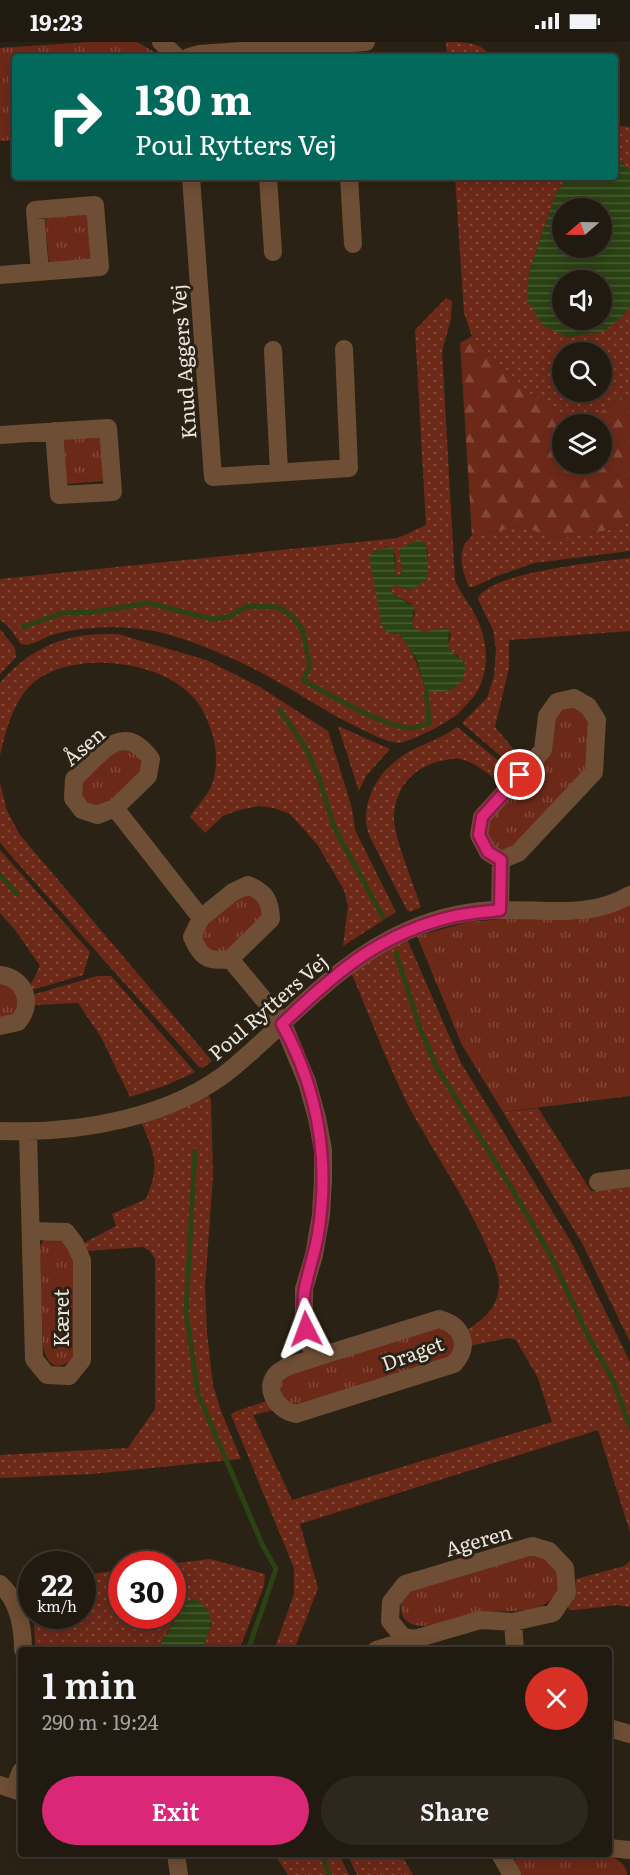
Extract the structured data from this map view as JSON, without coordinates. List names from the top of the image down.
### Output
{
  "streets": {
    "street": [
      "Knud Aggers Vej",
      "Åsen",
      "Poul Rytters Vej",
      "Kæret",
      "Draget",
      "Ageren"
    ]
  },
  "crossings": [
    ["Poul Rytters Vej", "Kæret"]
  ],
  "north": "left",
  "page": {
    "status": "19:23",
    "turn": ["130 m", "Poul Rytters Vej"],
    "speed": "22 km/h",
    "limit": "30",
    "heading": ["1 min", "290 m · 19:24"],
    "buttons": ["Exit", "Share"]
  }
}
